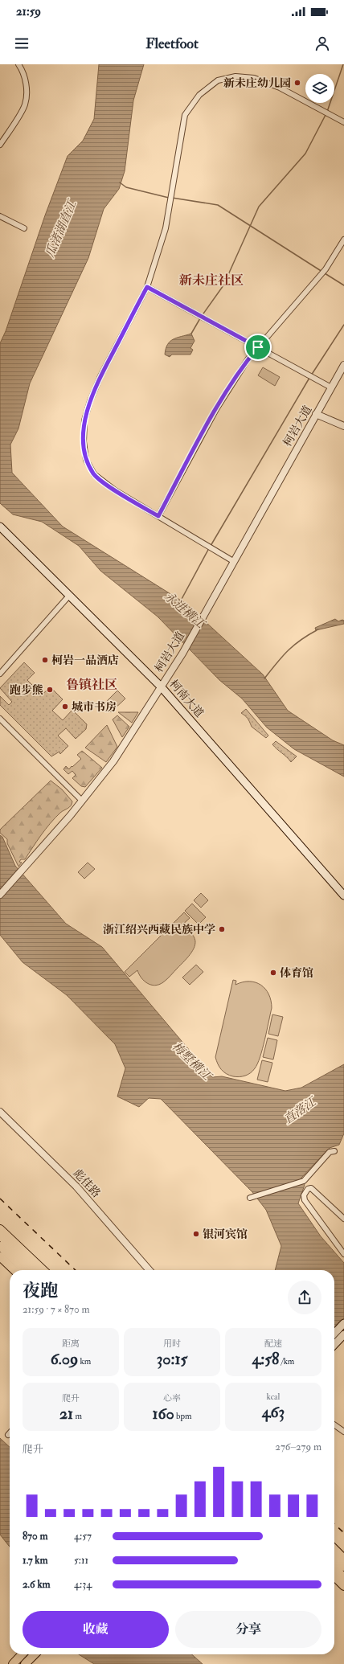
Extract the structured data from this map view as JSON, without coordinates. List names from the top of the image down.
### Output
{
  "streets": {
    "main road": ["柯南大道"],
    "street": ["柯岩大道", "彪佳路"]
  },
  "crossings": [
    ["柯岩大道", "柯南大道"]
  ],
  "districts": ["新未庄社区", "鲁镇社区"],
  "water": [
    "瓜渚湖直江",
    "永进横江",
    "梅墅横江",
    "直落江"
  ],
  "places": [
    "新未庄幼儿园",
    "柯岩一品酒店",
    "跑步熊",
    "城市书房",
    "浙江绍兴西藏民族中学",
    "体育馆",
    "银河宾馆"
  ],
  "page": {
    "status": "21:59",
    "header": "Fleetfoot",
    "heading": ["夜跑", "21:59 · 7 × 870 m"],
    "stats": [
      ["距离", "6.09 km"],
      ["用时", "30:15"],
      ["配速", "4:58 /km"],
      ["爬升", "21 m"],
      ["心率", "160 bpm"],
      ["kcal", "463"]
    ],
    "chart": ["爬升", "276–279 m"],
    "list": [
      {
        "name": "870 m",
        "note": "4:57"
      },
      {
        "name": "1.7 km",
        "note": "5:11"
      },
      {
        "name": "2.6 km",
        "note": "4:34"
      }
    ],
    "buttons": ["收藏", "分享"]
  }
}
